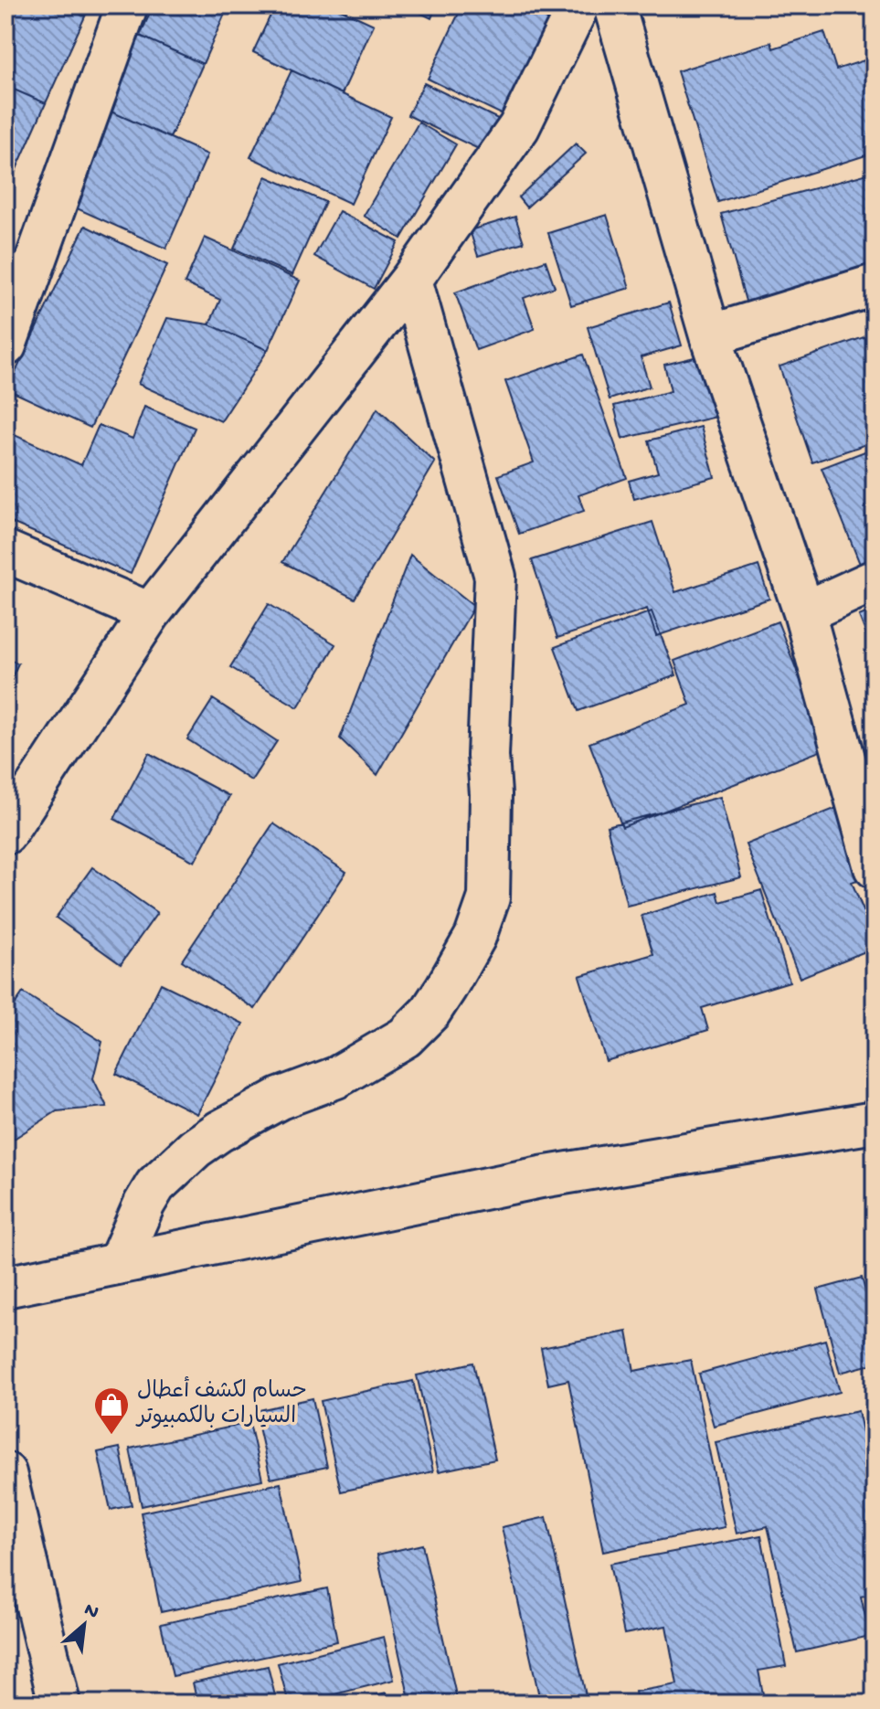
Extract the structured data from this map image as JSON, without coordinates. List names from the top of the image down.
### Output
{
  "places": {
    "shop": ["حسام لكشف أعطال السيارات بالكمبيوتر"]
  },
  "north": "top right"
}
